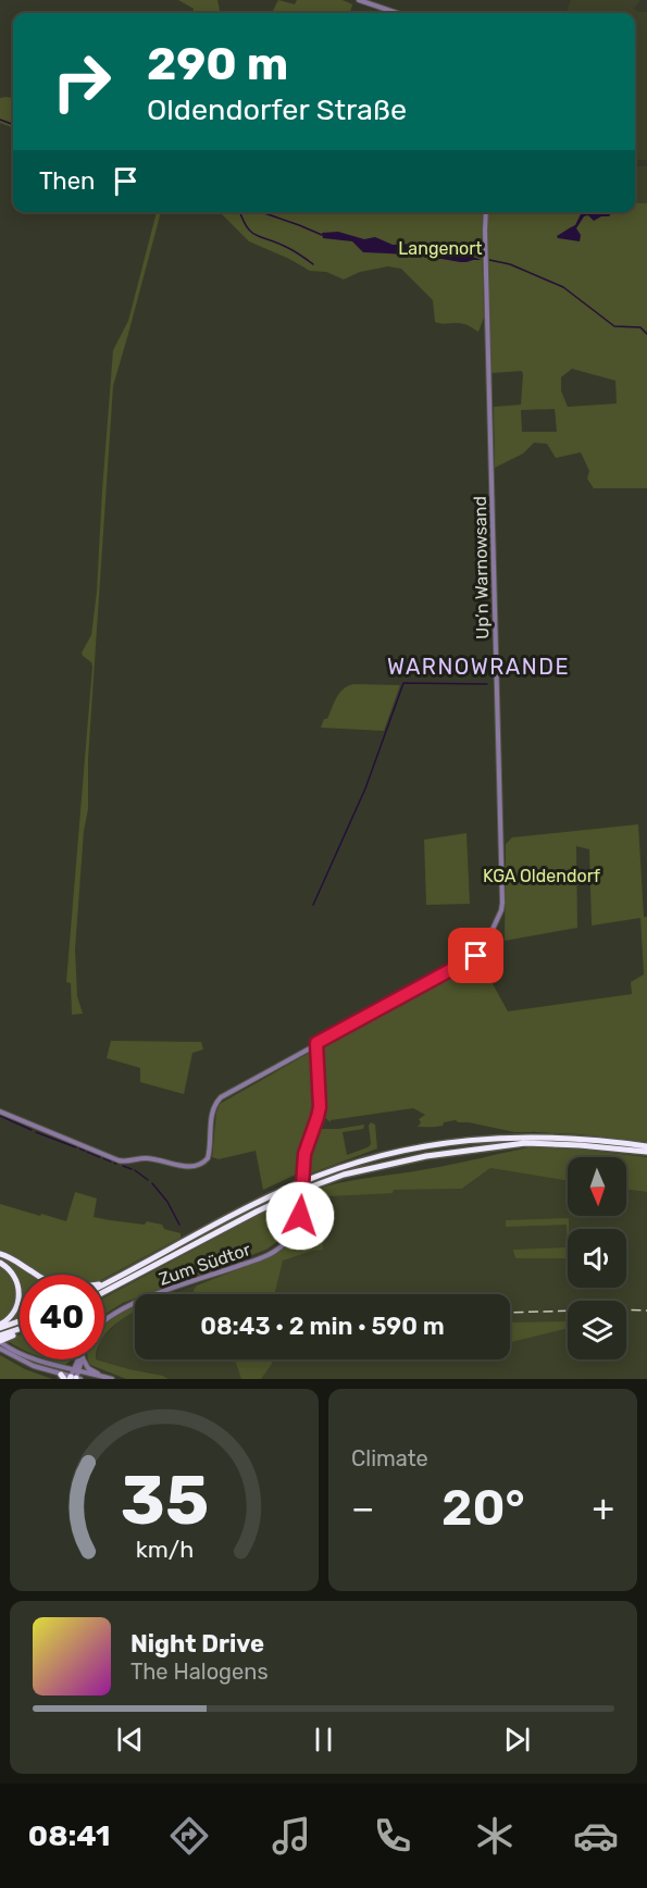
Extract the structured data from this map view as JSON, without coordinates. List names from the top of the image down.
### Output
{
  "streets": {
    "street": ["Up’n Warnowsand", "Zum Südtor"]
  },
  "crossings": [
    ["Up’n Warnowsand", "Zum Südtor"]
  ],
  "districts": ["WARNOWRANDE"],
  "parks": ["Langenort", "KGA Oldendorf"],
  "north": "bottom",
  "page": {
    "turn": ["290 m", "Oldendorfer Straße"],
    "then": "Then",
    "limit": "40",
    "trip": "08:43 · 2 min · 590 m",
    "tile": "Climate",
    "heat": ["−", "20°", "+"],
    "song": ["Night Drive", "The Halogens"],
    "tabs": "08:41",
    "gauge": ["35", "km/h"]
  }
}
